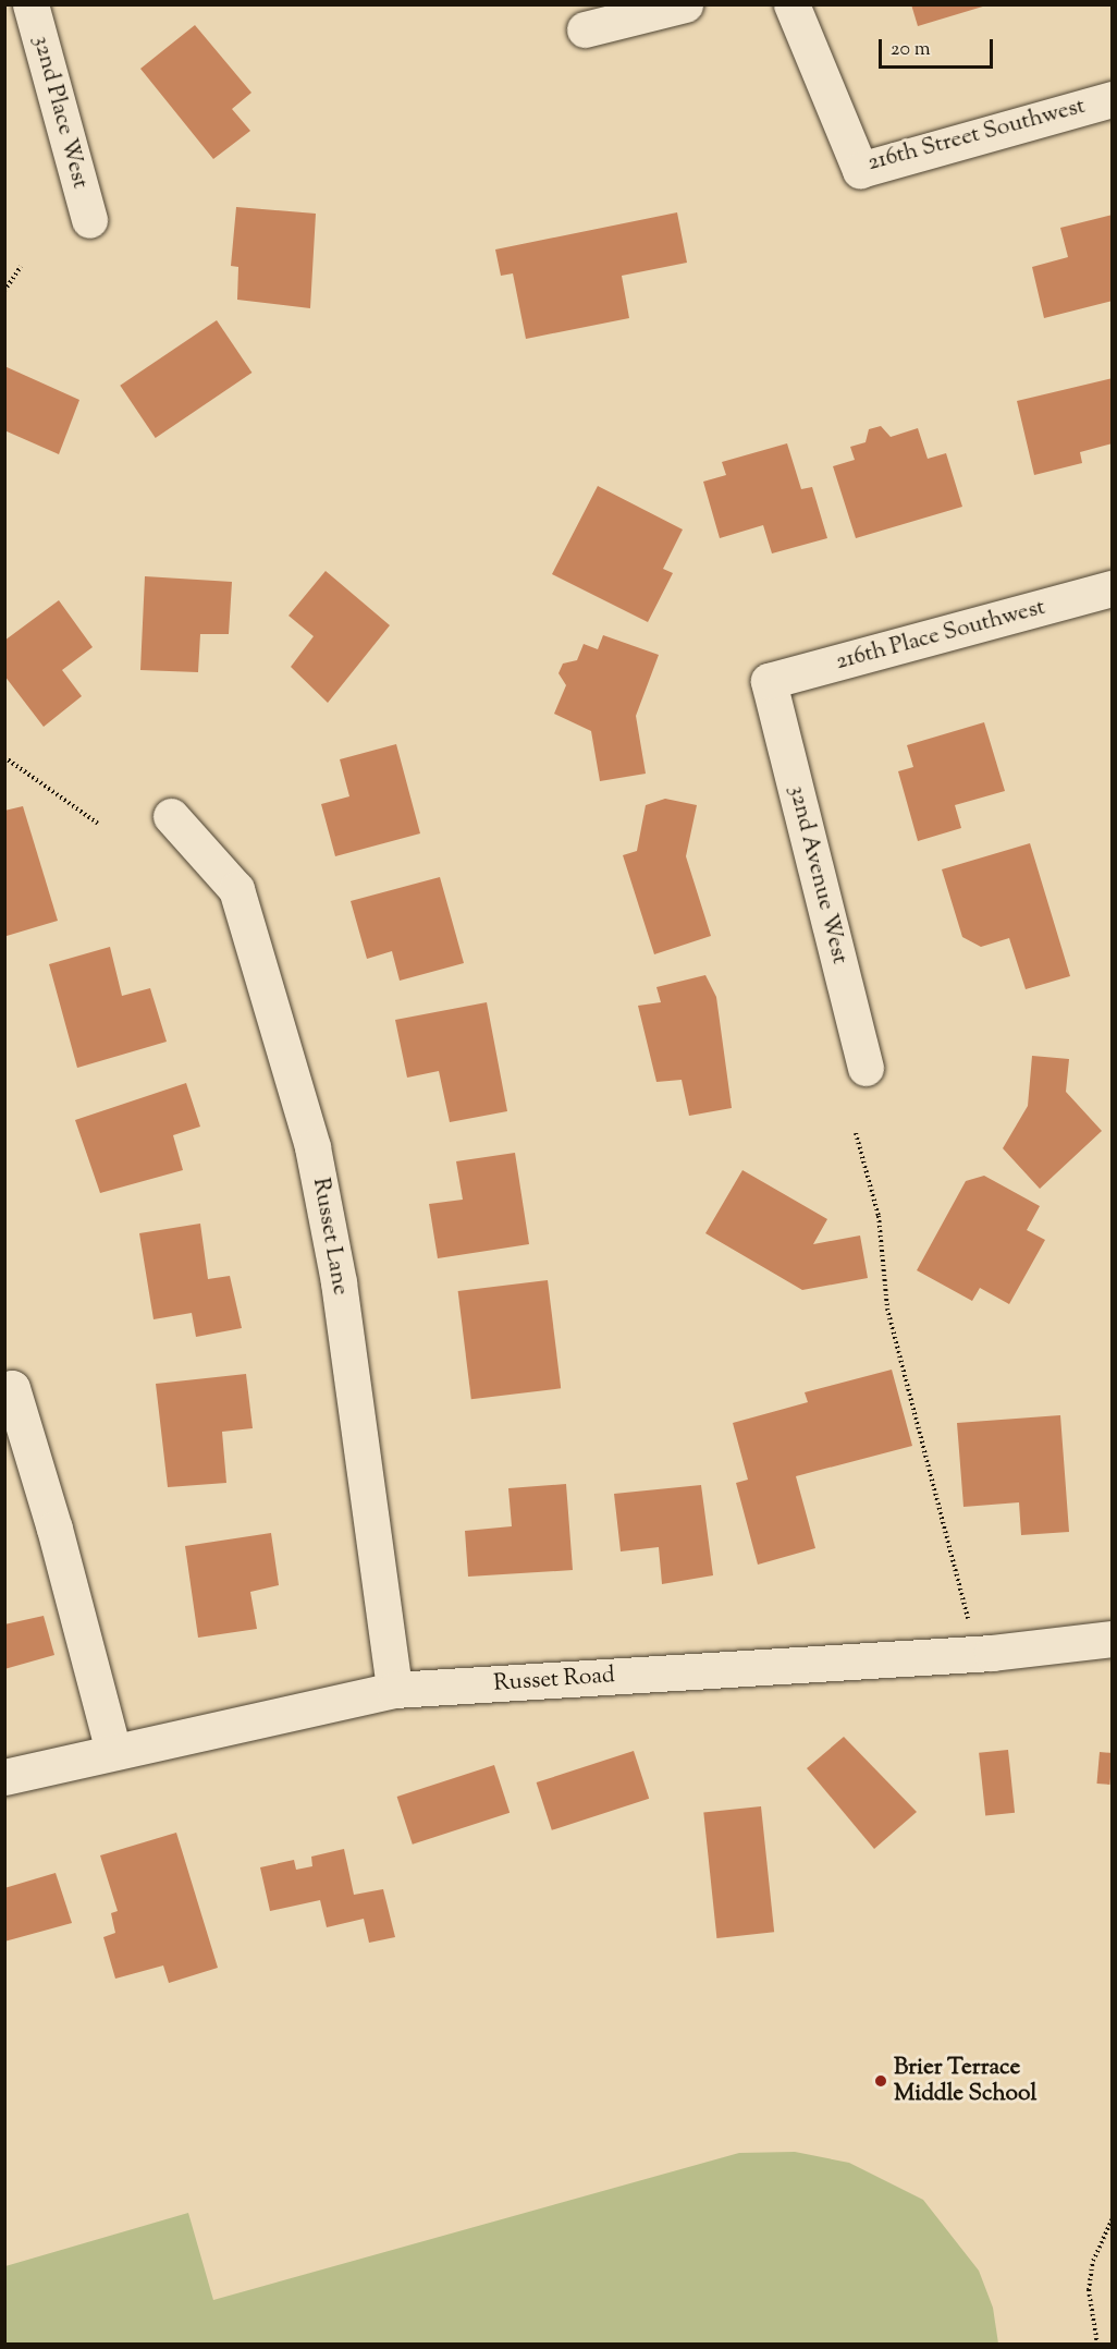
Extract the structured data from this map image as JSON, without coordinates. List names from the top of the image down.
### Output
{
  "streets": {
    "street": [
      "32nd Place West",
      "216th Street Southwest",
      "216th Place Southwest",
      "32nd Avenue West",
      "Russet Lane",
      "Russet Road"
    ]
  },
  "crossings": [
    ["216th Place Southwest", "32nd Avenue West"],
    ["Russet Lane", "Russet Road"]
  ],
  "places": ["Brier Terrace Middle School"],
  "scale_bar": "20 m"
}
